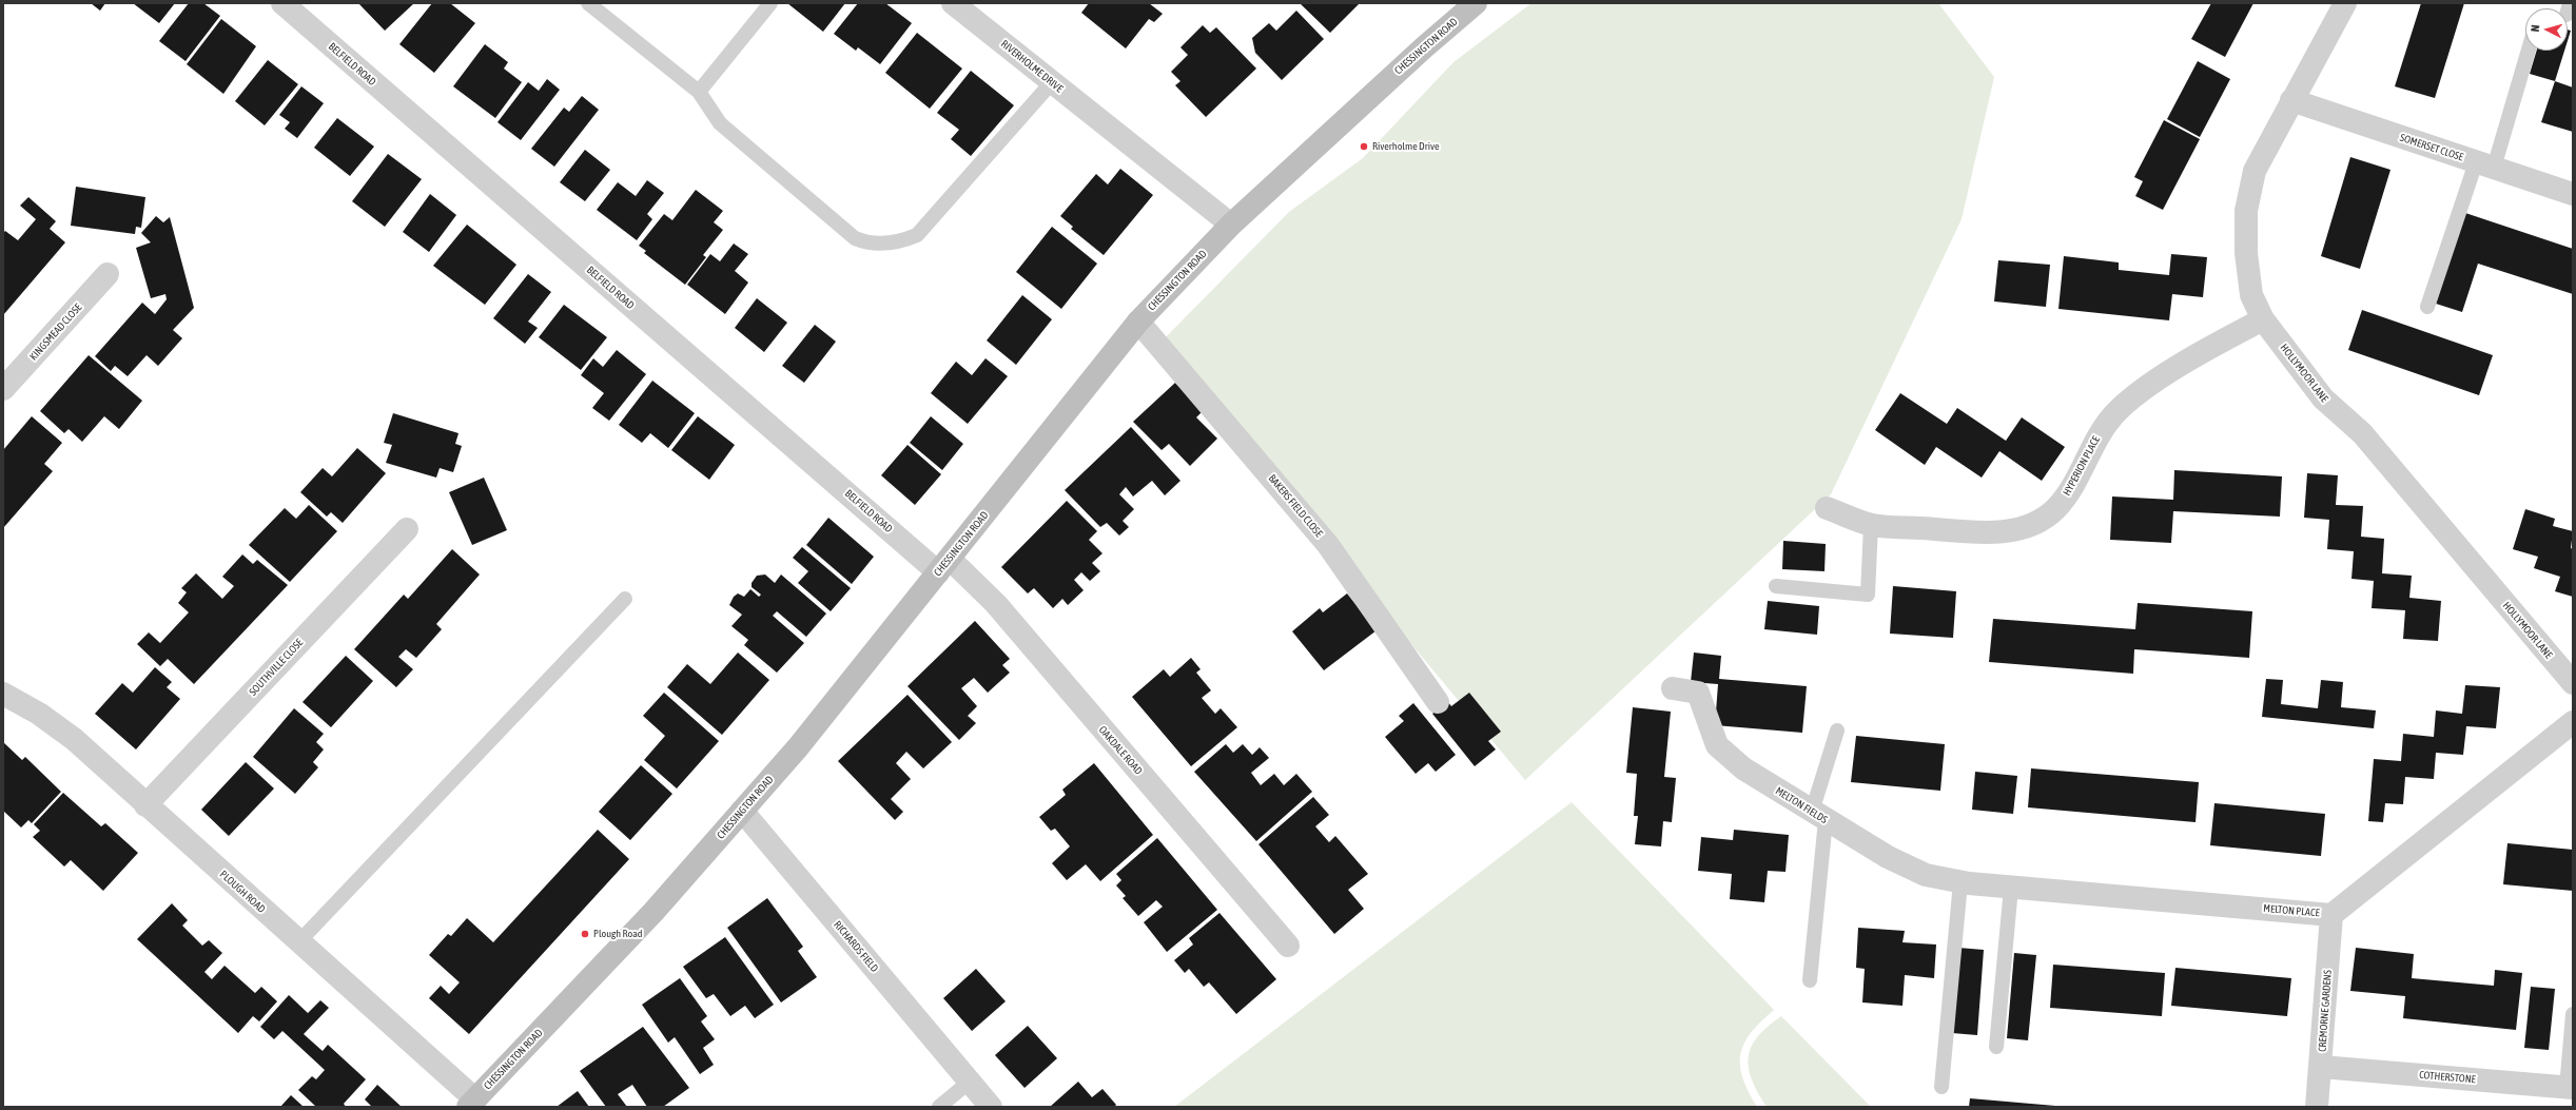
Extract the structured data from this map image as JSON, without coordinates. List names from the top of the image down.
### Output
{
  "streets": {
    "main road": ["CHESSINGTON ROAD"],
    "street": [
      "BELFIELD ROAD",
      "RIVERHOLME DRIVE",
      "SOMERSET CLOSE",
      "KINGSMEAD CLOSE",
      "HOLLYMOOR LANE",
      "HYPERION PLACE",
      "BAKERS FIELD CLOSE",
      "SOUTHVILLE CLOSE",
      "OAKDALE ROAD",
      "MELTON FIELDS",
      "PLOUGH ROAD",
      "MELTON PLACE",
      "RICHARDS FIELD",
      "CREMORNE GARDENS",
      "COTHERSTONE"
    ]
  },
  "crossings": [
    ["CHESSINGTON ROAD", "BELFIELD ROAD"],
    ["CHESSINGTON ROAD", "RIVERHOLME DRIVE"],
    ["CHESSINGTON ROAD", "BAKERS FIELD CLOSE"],
    ["CHESSINGTON ROAD", "OAKDALE ROAD"],
    ["CHESSINGTON ROAD", "PLOUGH ROAD"],
    ["CHESSINGTON ROAD", "RICHARDS FIELD"],
    ["BELFIELD ROAD", "OAKDALE ROAD"],
    ["SOMERSET CLOSE", "HOLLYMOOR LANE"],
    ["HOLLYMOOR LANE", "HYPERION PLACE"],
    ["SOUTHVILLE CLOSE", "PLOUGH ROAD"],
    ["MELTON FIELDS", "MELTON PLACE"],
    ["MELTON PLACE", "CREMORNE GARDENS"],
    ["CREMORNE GARDENS", "COTHERSTONE"]
  ],
  "places": ["Riverholme Drive", "Plough Road"],
  "north": "left"
}
